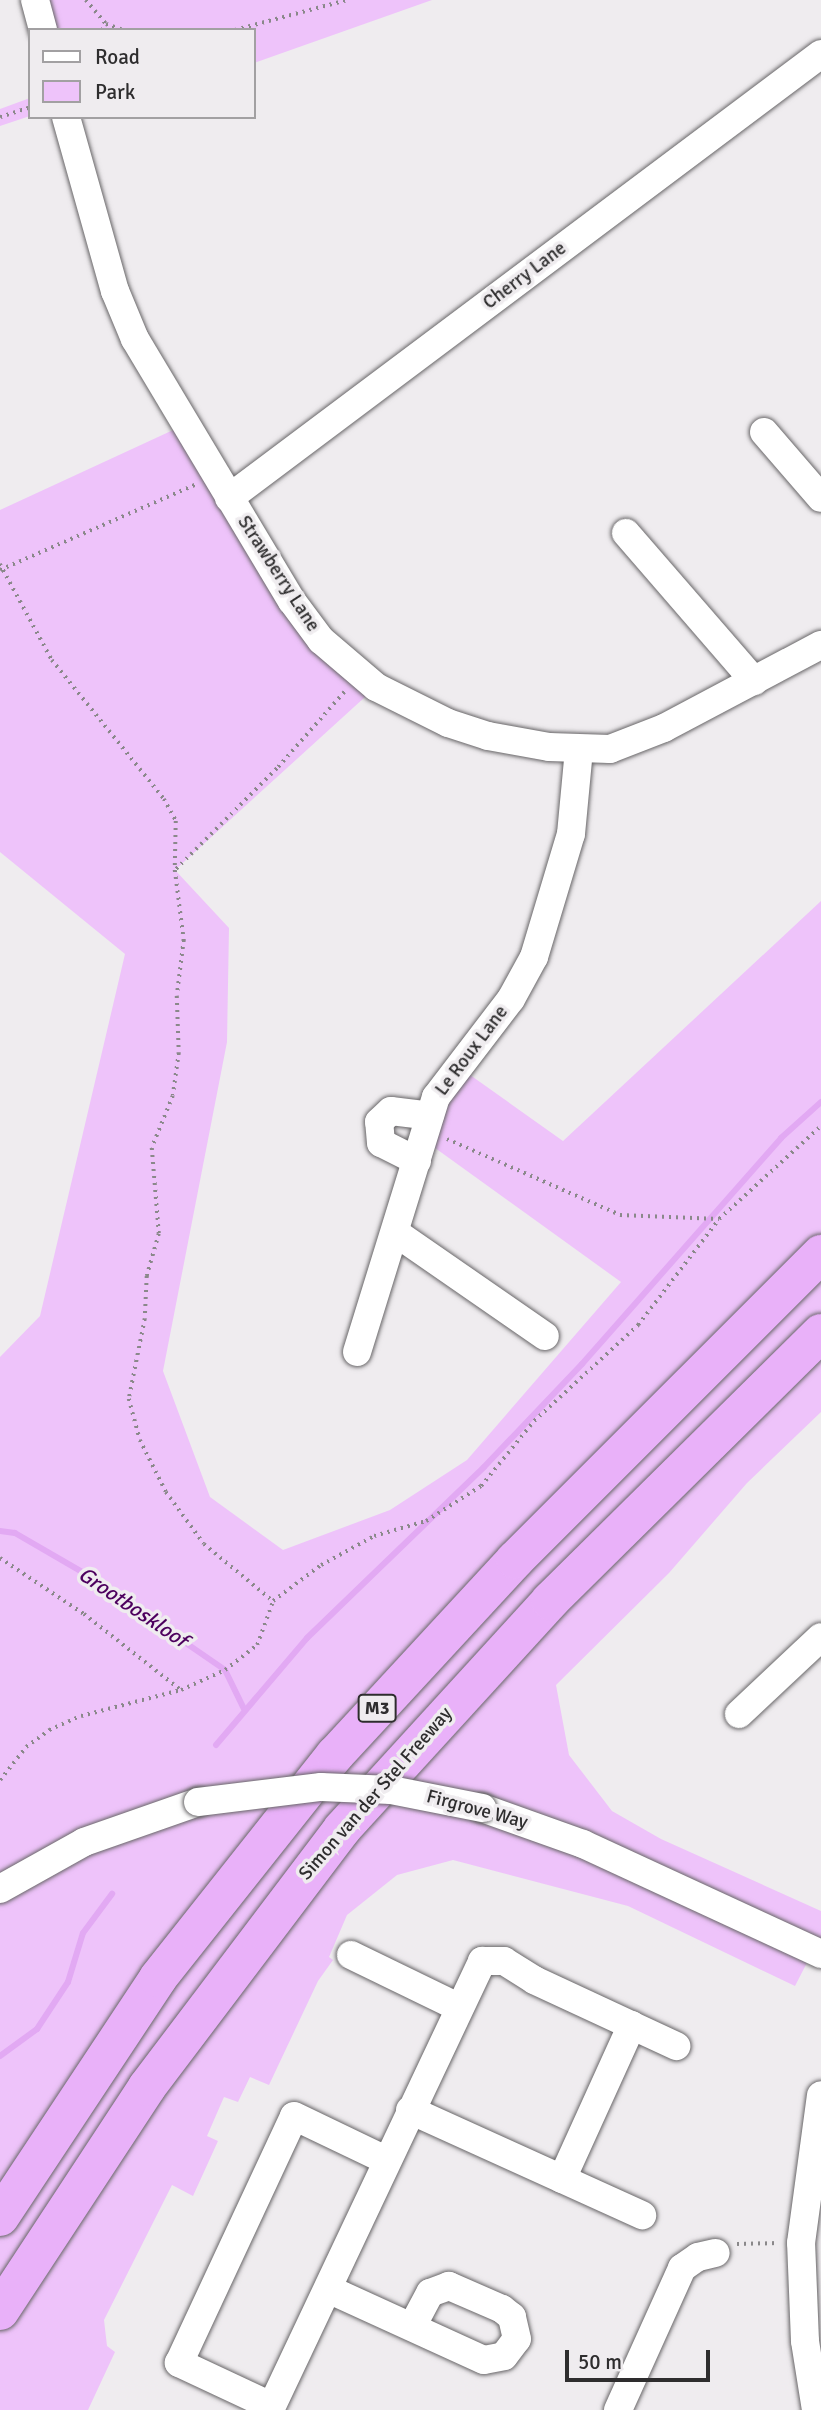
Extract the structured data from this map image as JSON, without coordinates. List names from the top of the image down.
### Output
{
  "streets": {
    "highway": ["M3", "Simon van der Stel Freeway"],
    "street": [
      "Cherry Lane",
      "Strawberry Lane",
      "Le Roux Lane",
      "Firgrove Way"
    ]
  },
  "crossings": [
    ["Cherry Lane", "Strawberry Lane"],
    ["Strawberry Lane", "Le Roux Lane"]
  ],
  "water": ["Grootboskloof"],
  "legend": ["Road", "Park"],
  "scale_bar": "50 m"
}
